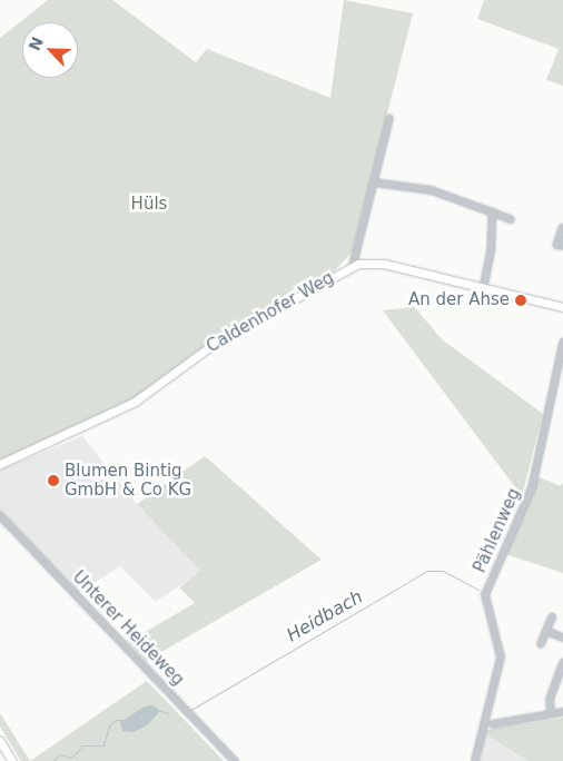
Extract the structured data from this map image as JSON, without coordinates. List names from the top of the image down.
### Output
{
  "streets": {
    "main road": ["Caldenhofer Weg"],
    "street": ["Pählenweg", "Unterer Heideweg"]
  },
  "water": ["Heidbach"],
  "parks": ["Hüls"],
  "places": ["An der Ahse", "Blumen Bintig GmbH & Co KG"],
  "north": "top left"
}
